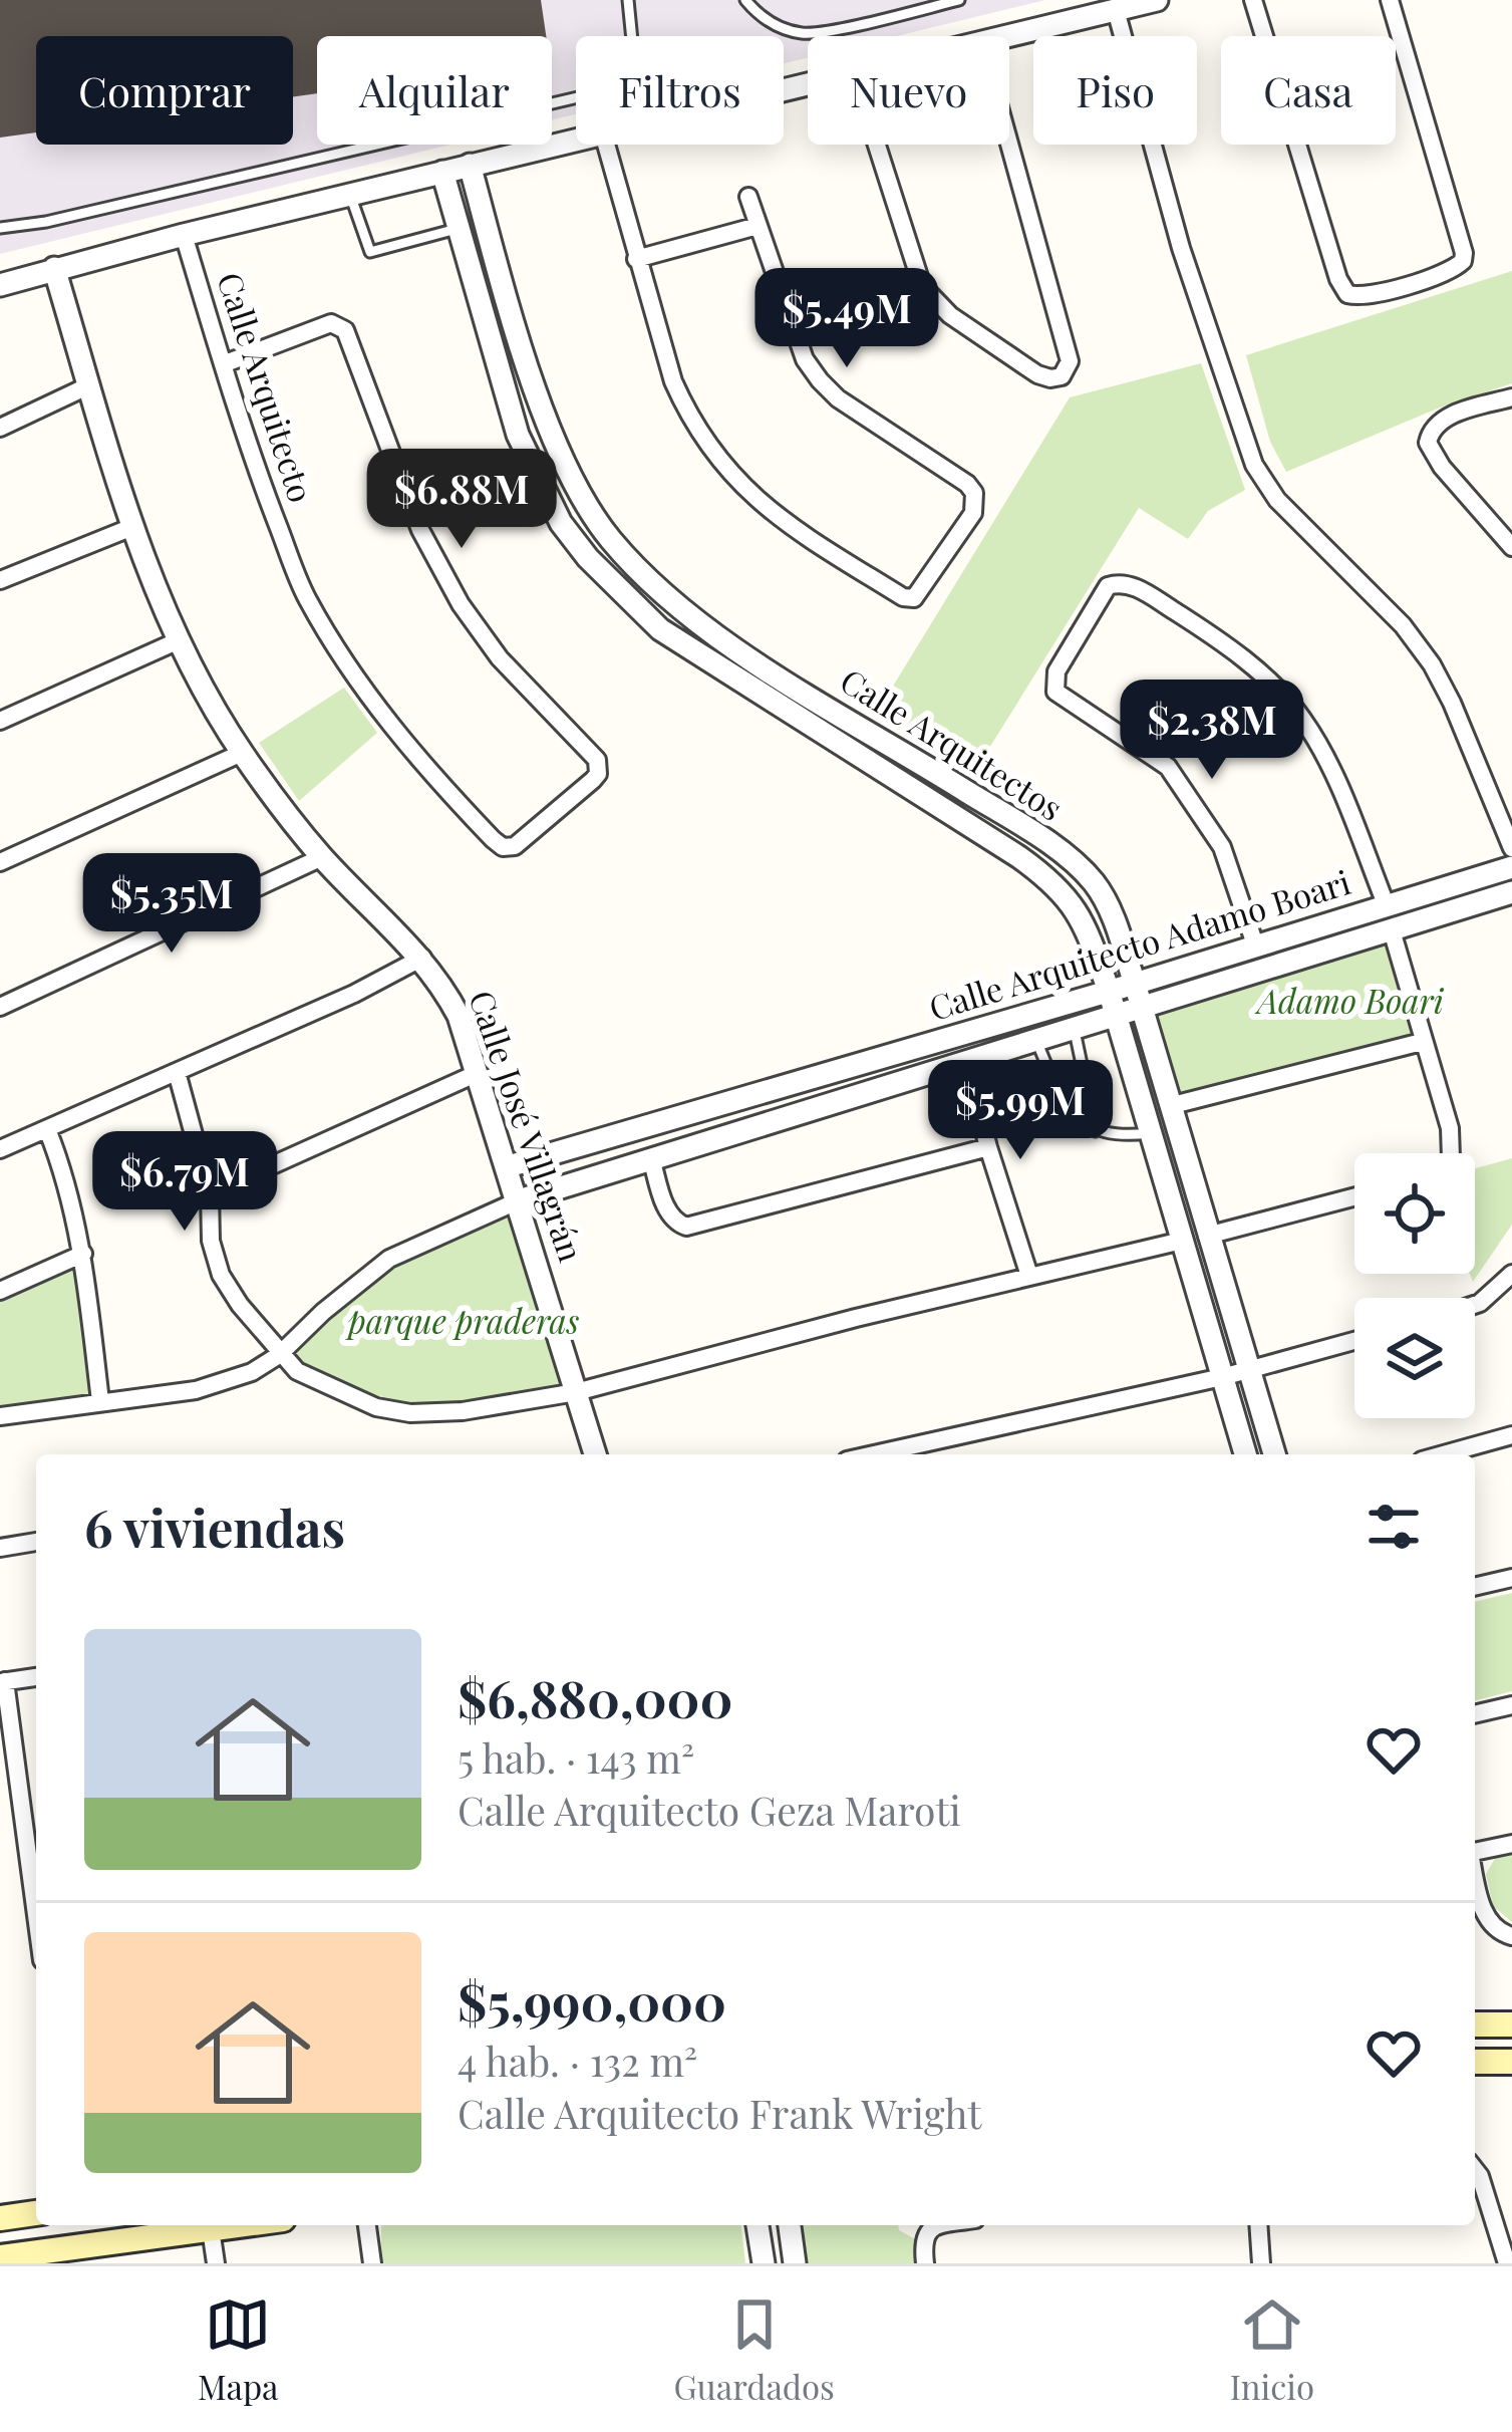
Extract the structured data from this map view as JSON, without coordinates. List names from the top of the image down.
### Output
{
  "streets": {
    "street": [
      "Calle Arquitecto",
      "Calle Arquitectos",
      "Calle Arquitecto Adamo Boari",
      "Calle José Villagrán"
    ]
  },
  "crossings": [
    ["Calle Arquitectos", "Calle Arquitecto Adamo Boari"],
    ["Calle Arquitecto Adamo Boari", "Calle José Villagrán"]
  ],
  "parks": ["Adamo Boari", "parque praderas"],
  "page": {
    "chip": [
      "Comprar",
      "Alquilar",
      "Filtros",
      "Nuevo",
      "Piso",
      "Casa"
    ],
    "price": [
      "$5.49M",
      "$6.88M",
      "$2.38M",
      "$5.35M",
      "$5.99M",
      "$6.79M"
    ],
    "heading": "6 viviendas",
    "list": [
      {
        "name": "$6,880,000",
        "note": "5 hab. · 143 m² · Calle Arquitecto Geza Maroti"
      },
      {
        "name": "$5,990,000",
        "note": "4 hab. · 132 m² · Calle Arquitecto Frank Wright"
      }
    ],
    "tabs": ["Mapa", "Guardados", "Inicio"]
  }
}
